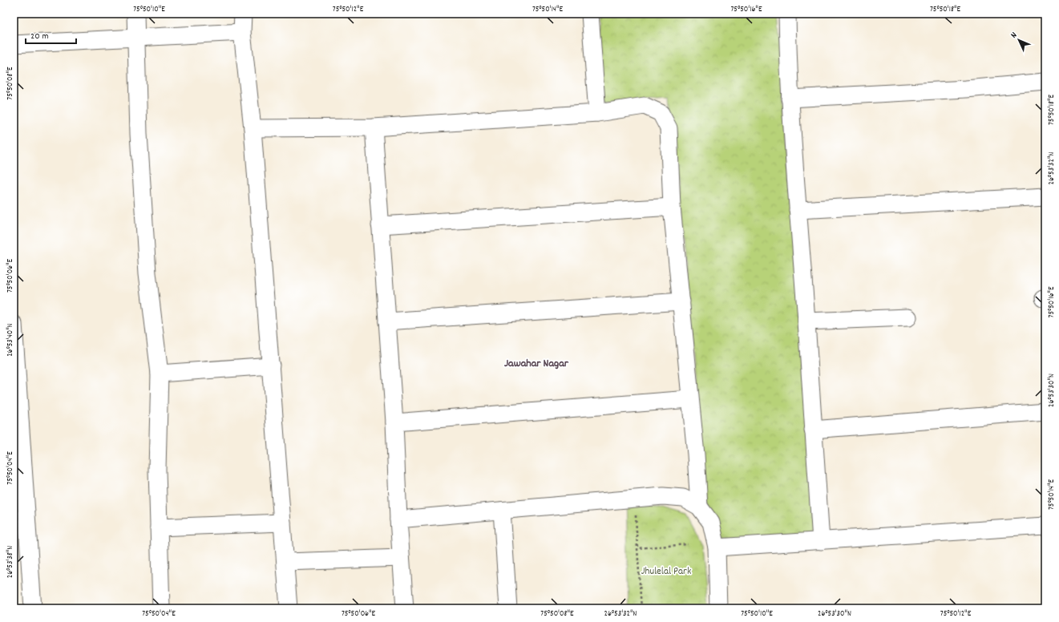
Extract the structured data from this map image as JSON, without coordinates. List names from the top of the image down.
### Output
{
  "districts": ["Jawahar Nagar"],
  "parks": ["Jhulelal Park"],
  "scale_bar": "20 m",
  "north": "top left",
  "coordinates": [
    "75°50'10\"E",
    "75°50'12\"E",
    "75°50'14\"E",
    "75°50'16\"E",
    "75°50'18\"E",
    "75°50'08\"E",
    "26°53'32\"N",
    "75°50'06\"E",
    "26°53'40\"N",
    "26°53'30\"N",
    "75°50'04\"E",
    "26°53'38\"N"
  ]
}
